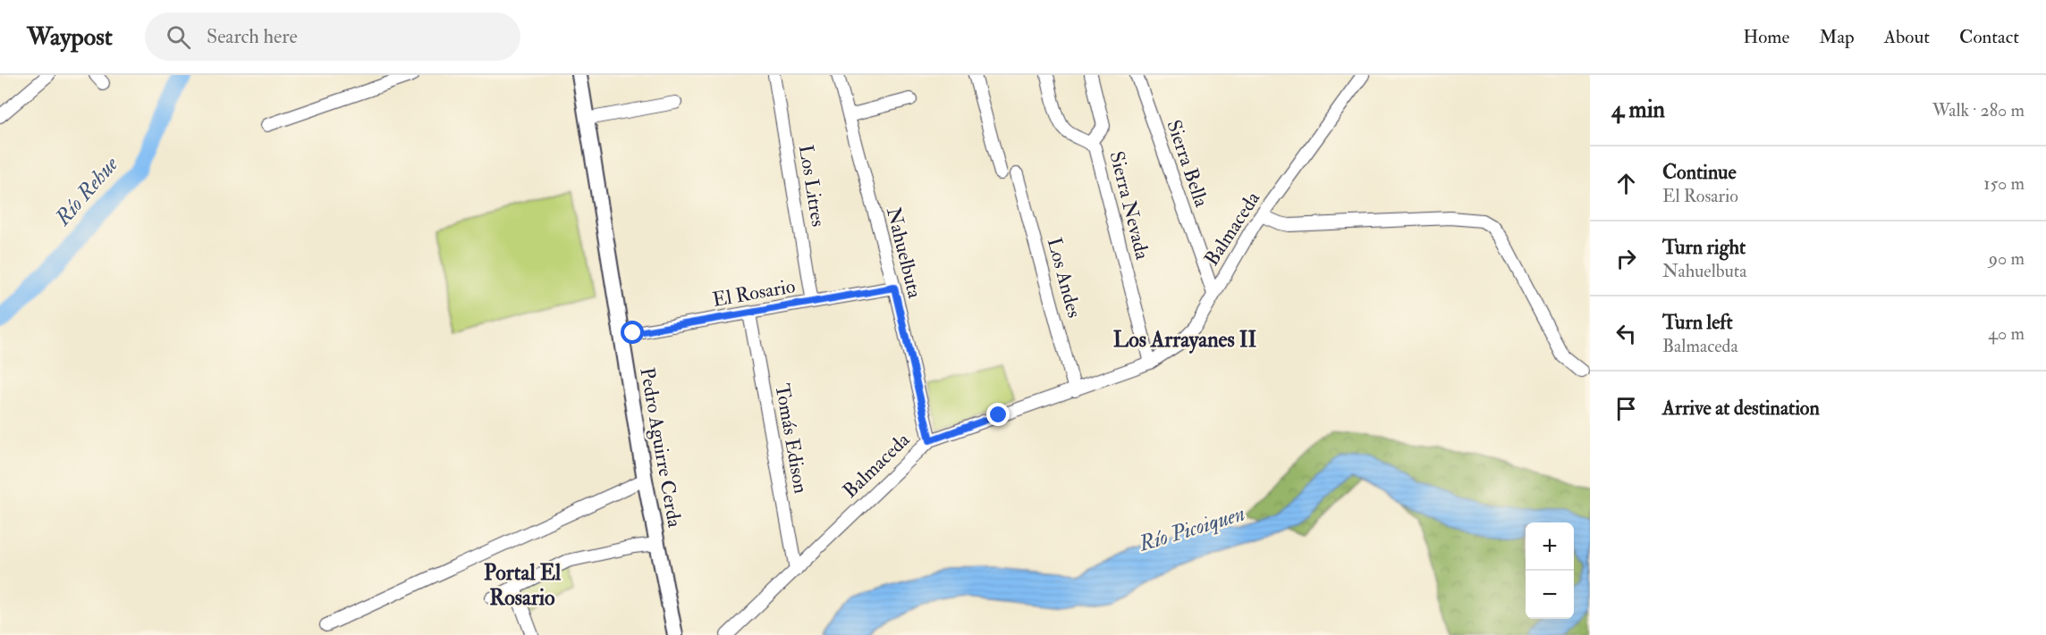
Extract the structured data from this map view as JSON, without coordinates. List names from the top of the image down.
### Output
{
  "streets": {
    "main road": ["Pedro Aguirre Cerda"],
    "street": [
      "Sierra Bella",
      "Los Litres",
      "Sierra Nevada",
      "Balmaceda",
      "Nahuelbuta",
      "Los Andes",
      "El Rosario",
      "Tomás Edison"
    ]
  },
  "crossings": [
    ["Sierra Bella", "Balmaceda"],
    ["Los Litres", "El Rosario"],
    ["Sierra Nevada", "Balmaceda"],
    ["Balmaceda", "Nahuelbuta"],
    ["Balmaceda", "Los Andes"],
    ["Balmaceda", "Tomás Edison"],
    ["Nahuelbuta", "El Rosario"],
    ["El Rosario", "Tomás Edison"],
    ["El Rosario", "Pedro Aguirre Cerda"]
  ],
  "districts": ["Los Arrayanes II", "Portal El Rosario"],
  "water": ["Río Rehue", "Río Picoiquen"],
  "page": {
    "header": "Waypost",
    "search": "Search here",
    "nav": [
      "Home",
      "Map",
      "About",
      "Contact"
    ],
    "heading": ["4 min", "Walk · 280 m"],
    "list": [
      ["Continue", "El Rosario", "150 m"],
      ["Turn right", "Nahuelbuta", "90 m"],
      ["Turn left", "Balmaceda", "40 m"],
      "Arrive at destination"
    ],
    "map_buttons": ["+", "−"]
  }
}
